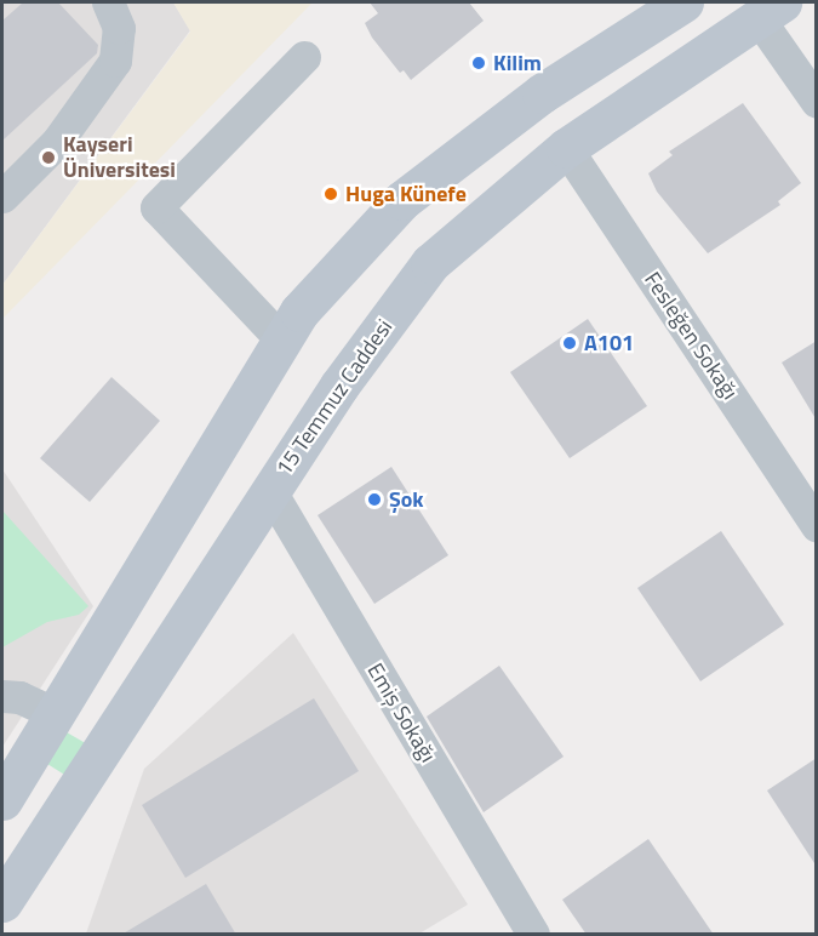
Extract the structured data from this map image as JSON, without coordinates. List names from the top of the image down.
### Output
{
  "streets": {
    "main road": ["15 Temmuz Caddesi"],
    "street": ["Fesleğen Sokağı", "Emiş Sokağı"]
  },
  "crossings": [
    ["Fesleğen Sokağı", "15 Temmuz Caddesi"],
    ["15 Temmuz Caddesi", "Emiş Sokağı"]
  ],
  "places": [
    "Kilim",
    "Kayseri Üniversitesi",
    "Huga Künefe",
    "A101",
    "Şok"
  ]
}
